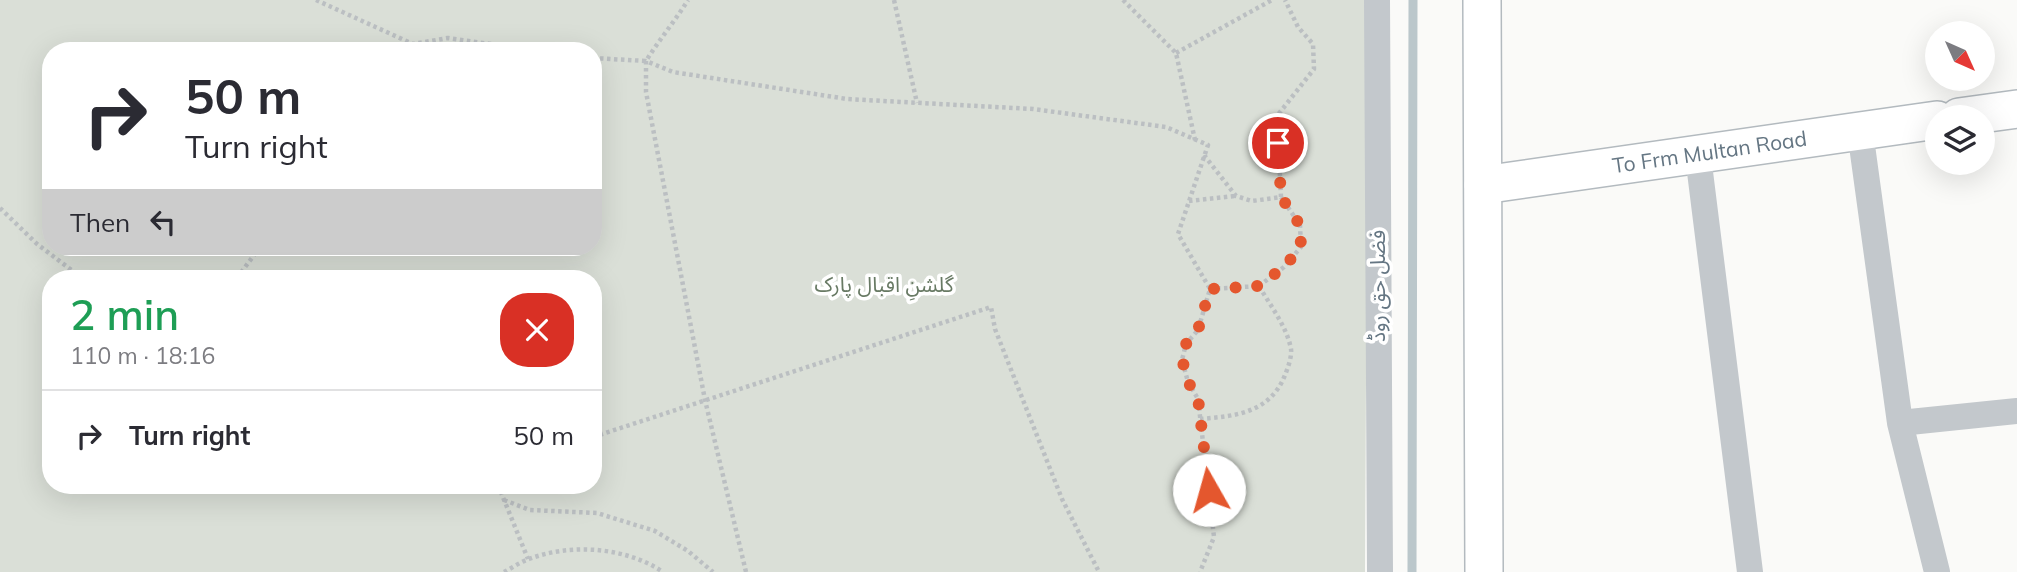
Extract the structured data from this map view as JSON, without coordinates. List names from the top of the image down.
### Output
{
  "streets": {
    "main road": ["To Frm Multan Road"],
    "street": ["فضل حق روڈ"]
  },
  "parks": ["گلشنِ اقبال پارک"],
  "north": "bottom right",
  "page": {
    "turn": ["50 m", "Turn right"],
    "then": "Then",
    "heading": ["2 min", "110 m · 18:16"],
    "list": [
      {
        "name": "Turn right",
        "value": "50 m"
      }
    ]
  }
}
